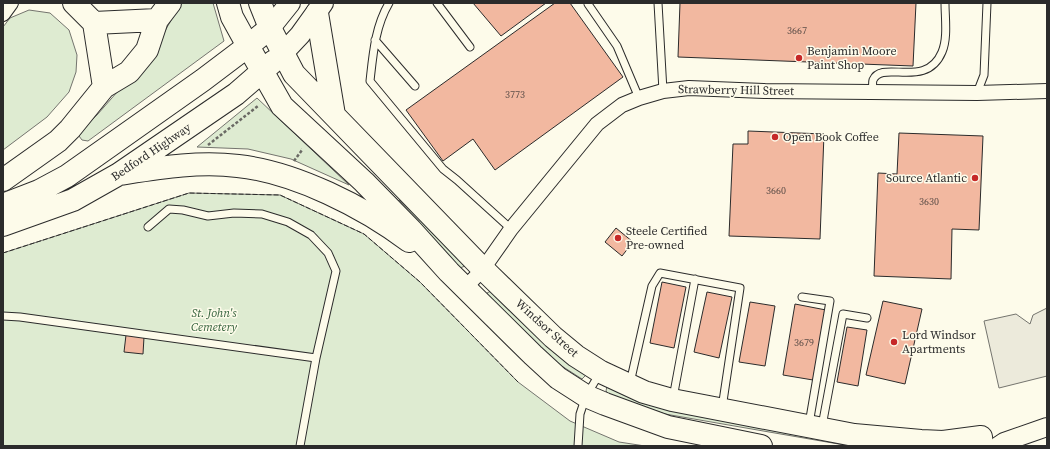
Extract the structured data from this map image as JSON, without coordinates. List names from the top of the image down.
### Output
{
  "streets": {
    "main road": ["Bedford Highway", "Windsor Street"],
    "street": ["Strawberry Hill Street"]
  },
  "crossings": [
    ["Strawberry Hill Street", "Windsor Street"],
    ["Bedford Highway", "Windsor Street"]
  ],
  "parks": ["St. John's Cemetery"],
  "places": [
    "Benjamin Moore Paint Shop",
    "Open Book Coffee",
    "Source Atlantic",
    "Steele Certified Pre-owned",
    "Lord Windsor Apartments"
  ],
  "house_numbers": [
    "3667",
    "3773",
    "3660",
    "3630",
    "3679"
  ]
}
